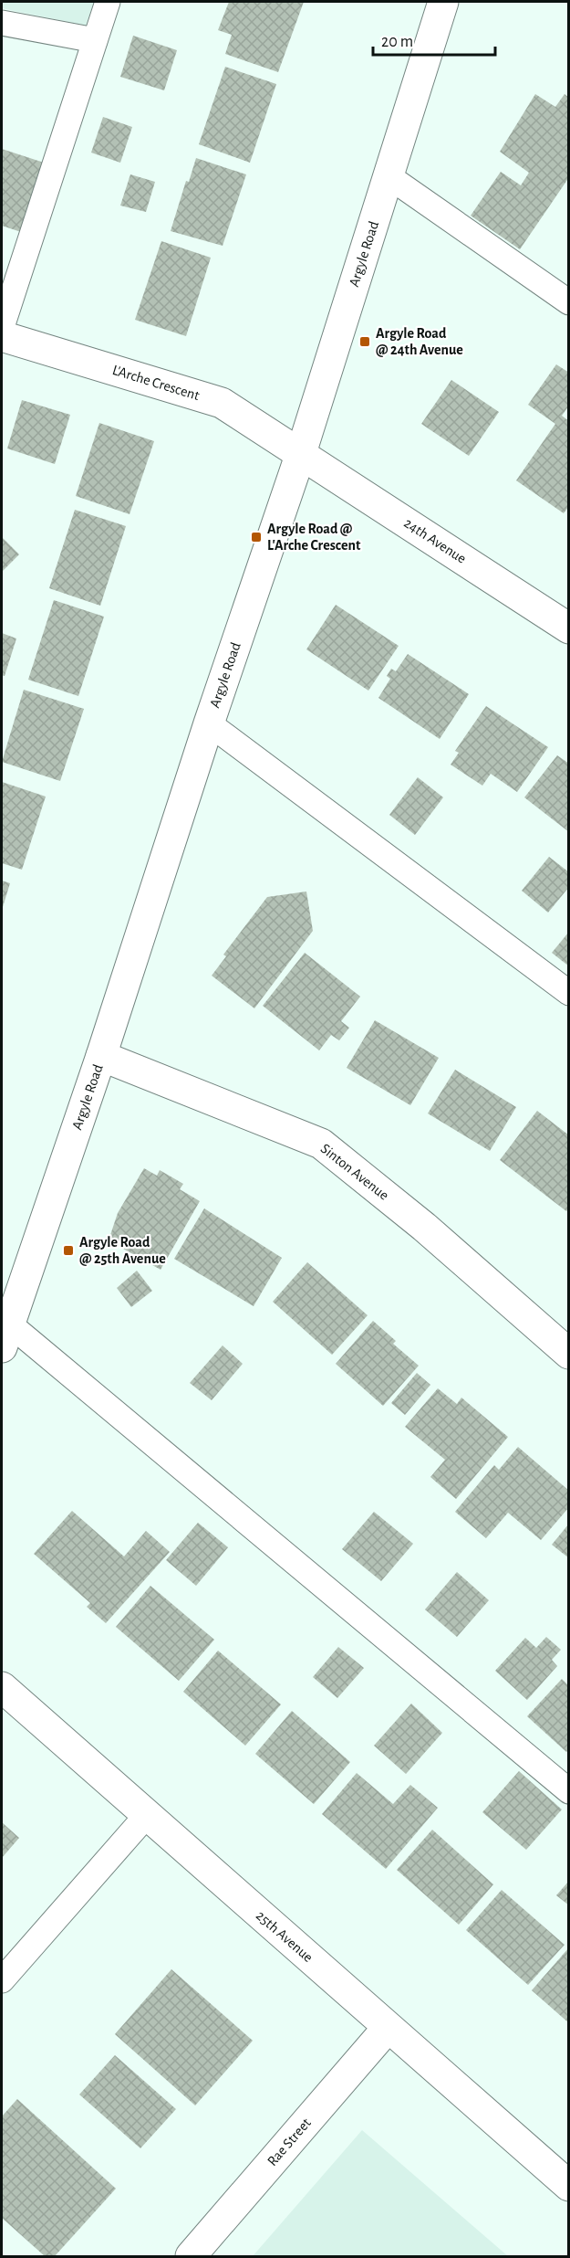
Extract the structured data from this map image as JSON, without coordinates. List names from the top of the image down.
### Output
{
  "streets": {
    "street": [
      "Argyle Road",
      "L'Arche Crescent",
      "24th Avenue",
      "Sinton Avenue",
      "25th Avenue",
      "Rae Street"
    ]
  },
  "crossings": [
    ["Argyle Road", "L'Arche Crescent"],
    ["Argyle Road", "24th Avenue"],
    ["Argyle Road", "Sinton Avenue"],
    ["L'Arche Crescent", "24th Avenue"],
    ["25th Avenue", "Rae Street"]
  ],
  "places": {
    "transit": ["Argyle Road @ 24th Avenue", "Argyle Road @ L'Arche Crescent", "Argyle Road @ 25th Avenue"]
  },
  "scale_bar": "20 m"
}
